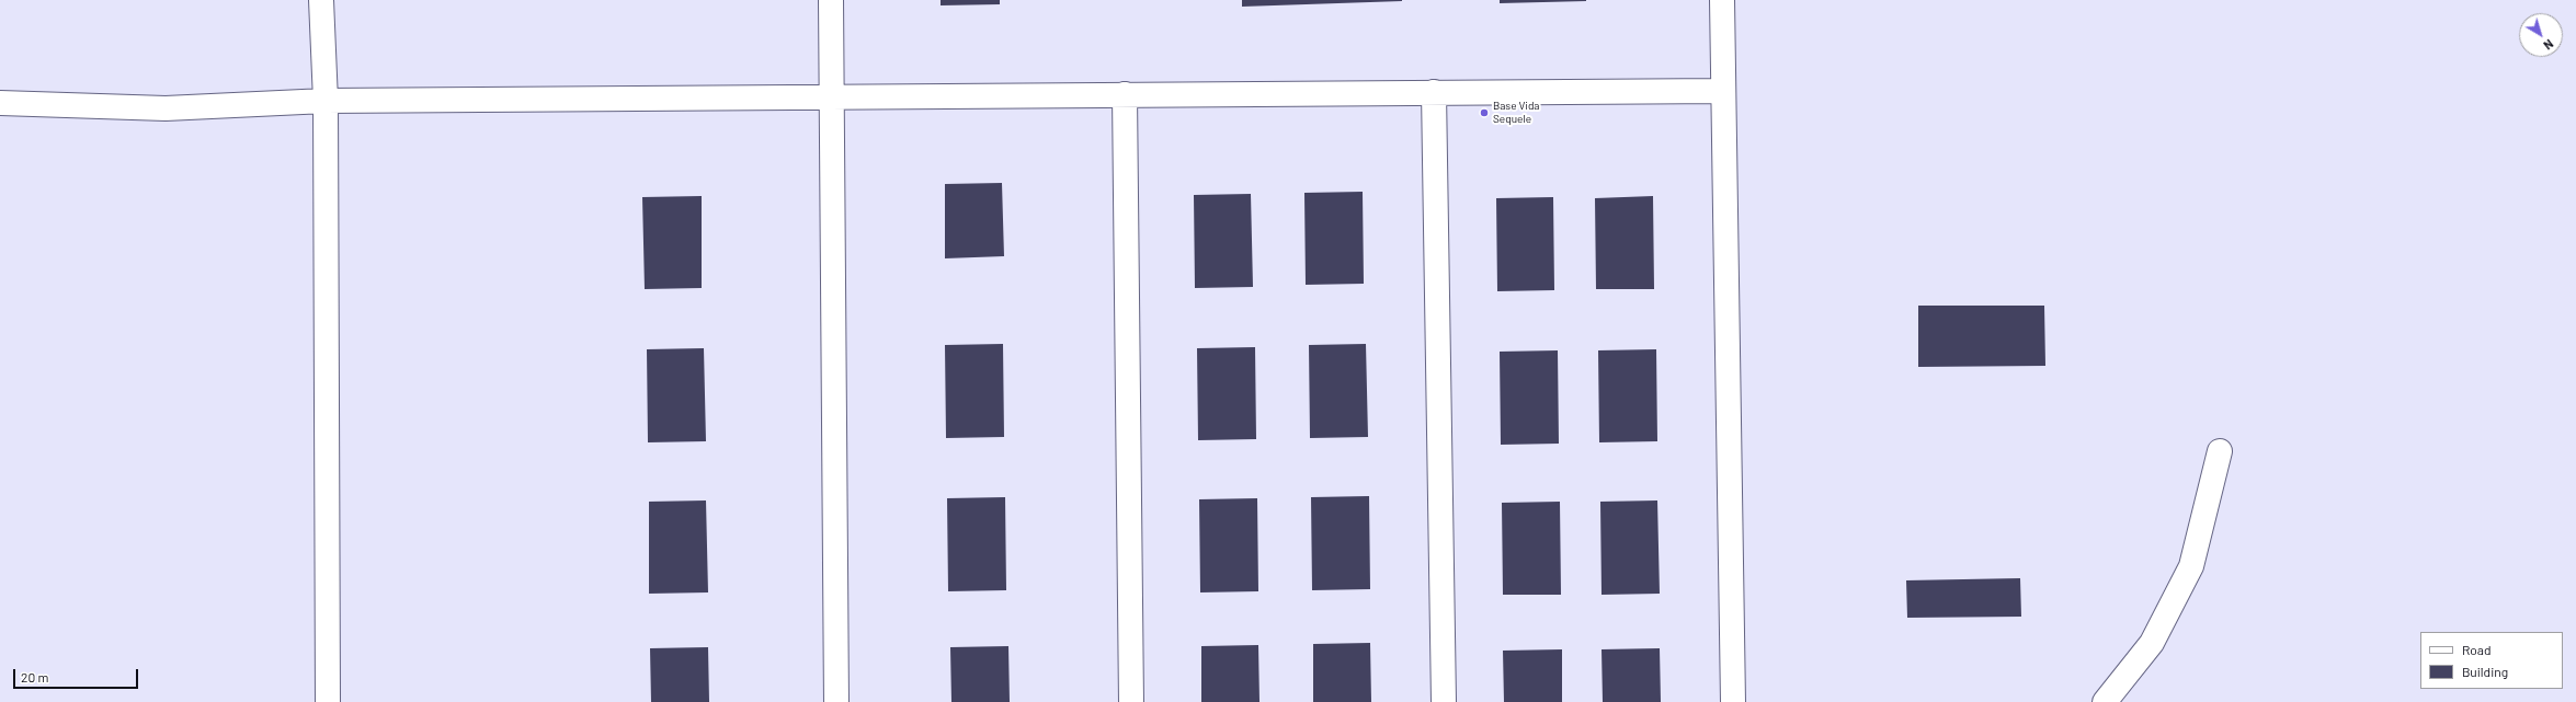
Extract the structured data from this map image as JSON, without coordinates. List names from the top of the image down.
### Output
{
  "places": ["Base Vida Sequele"],
  "legend": ["Road", "Building"],
  "scale_bar": "20 m",
  "north": "bottom right"
}
